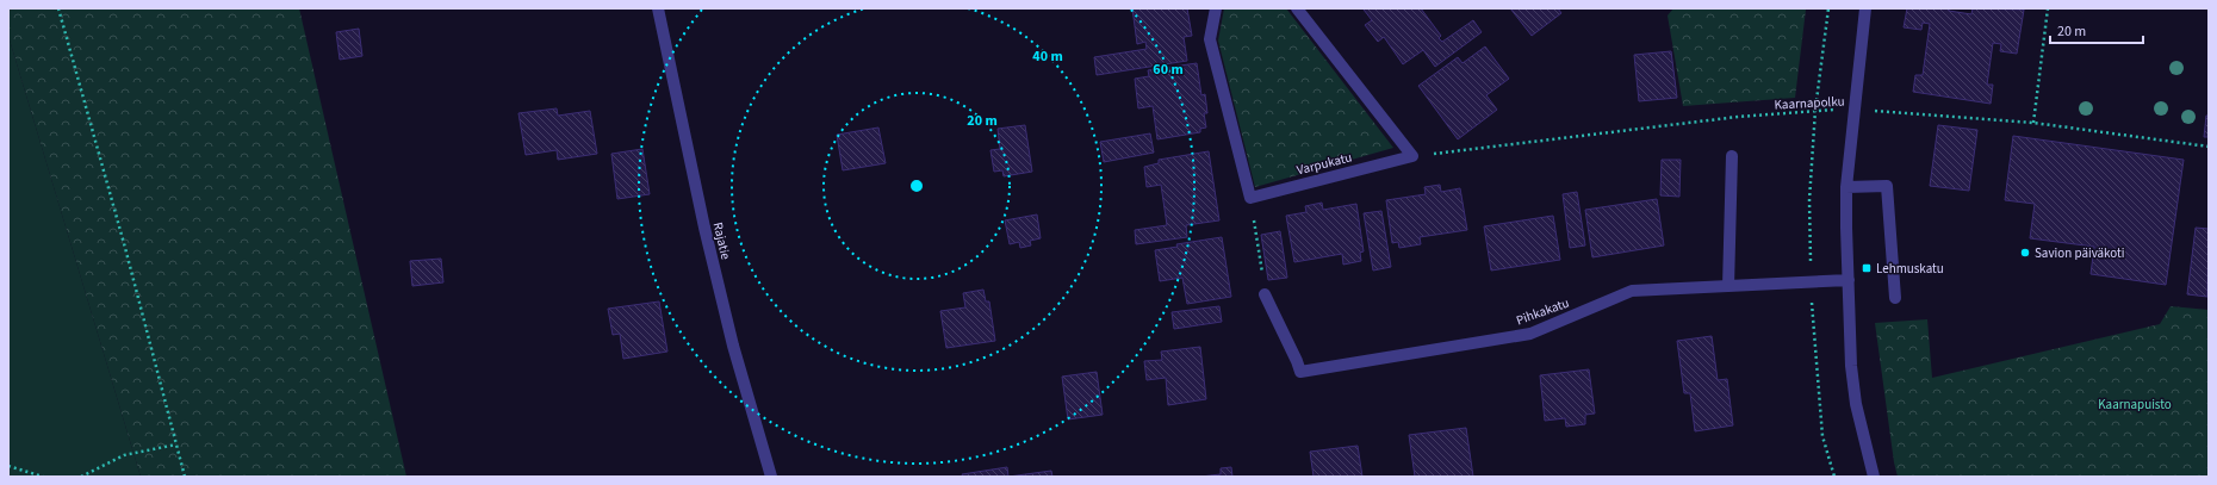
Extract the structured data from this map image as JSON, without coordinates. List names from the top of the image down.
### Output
{
  "streets": {
    "street": ["Varpukatu", "Rajatie", "Pihkakatu"],
    "path": ["Kaarnapolku"]
  },
  "crossings": [
    ["Kaarnapolku", "Varpukatu"]
  ],
  "parks": ["Kaarnapuisto"],
  "places": {
    "other": ["Savion päiväkoti"],
    "transit": ["Lehmuskatu"]
  },
  "scale_bar": "20 m",
  "rings": ["40 m", "60 m", "20 m"]
}
